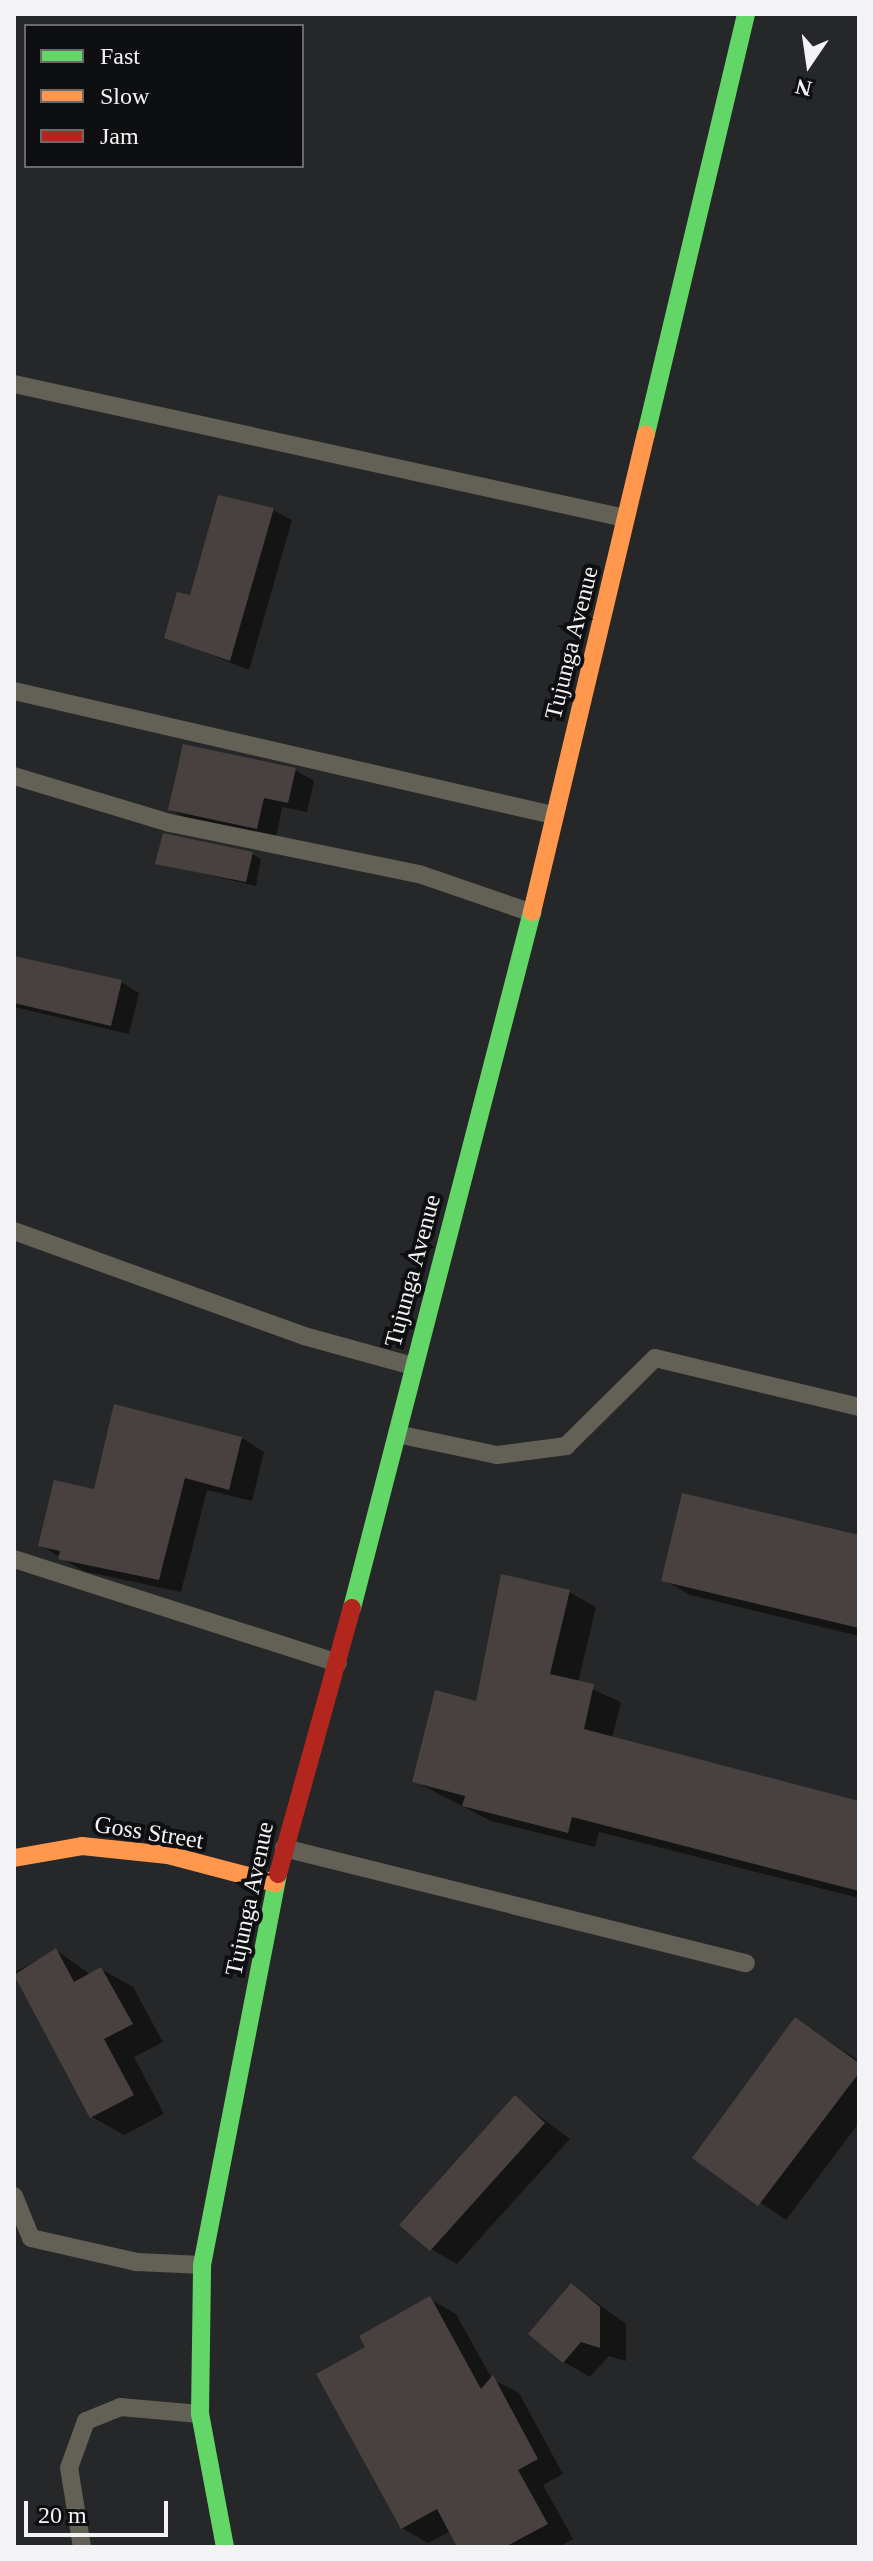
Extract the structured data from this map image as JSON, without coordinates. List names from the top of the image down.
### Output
{
  "streets": {
    "street": ["Tujunga Avenue", "Goss Street"]
  },
  "crossings": [
    ["Tujunga Avenue", "Goss Street"]
  ],
  "legend": ["Fast", "Slow", "Jam"],
  "scale_bar": "20 m",
  "north": "bottom"
}
